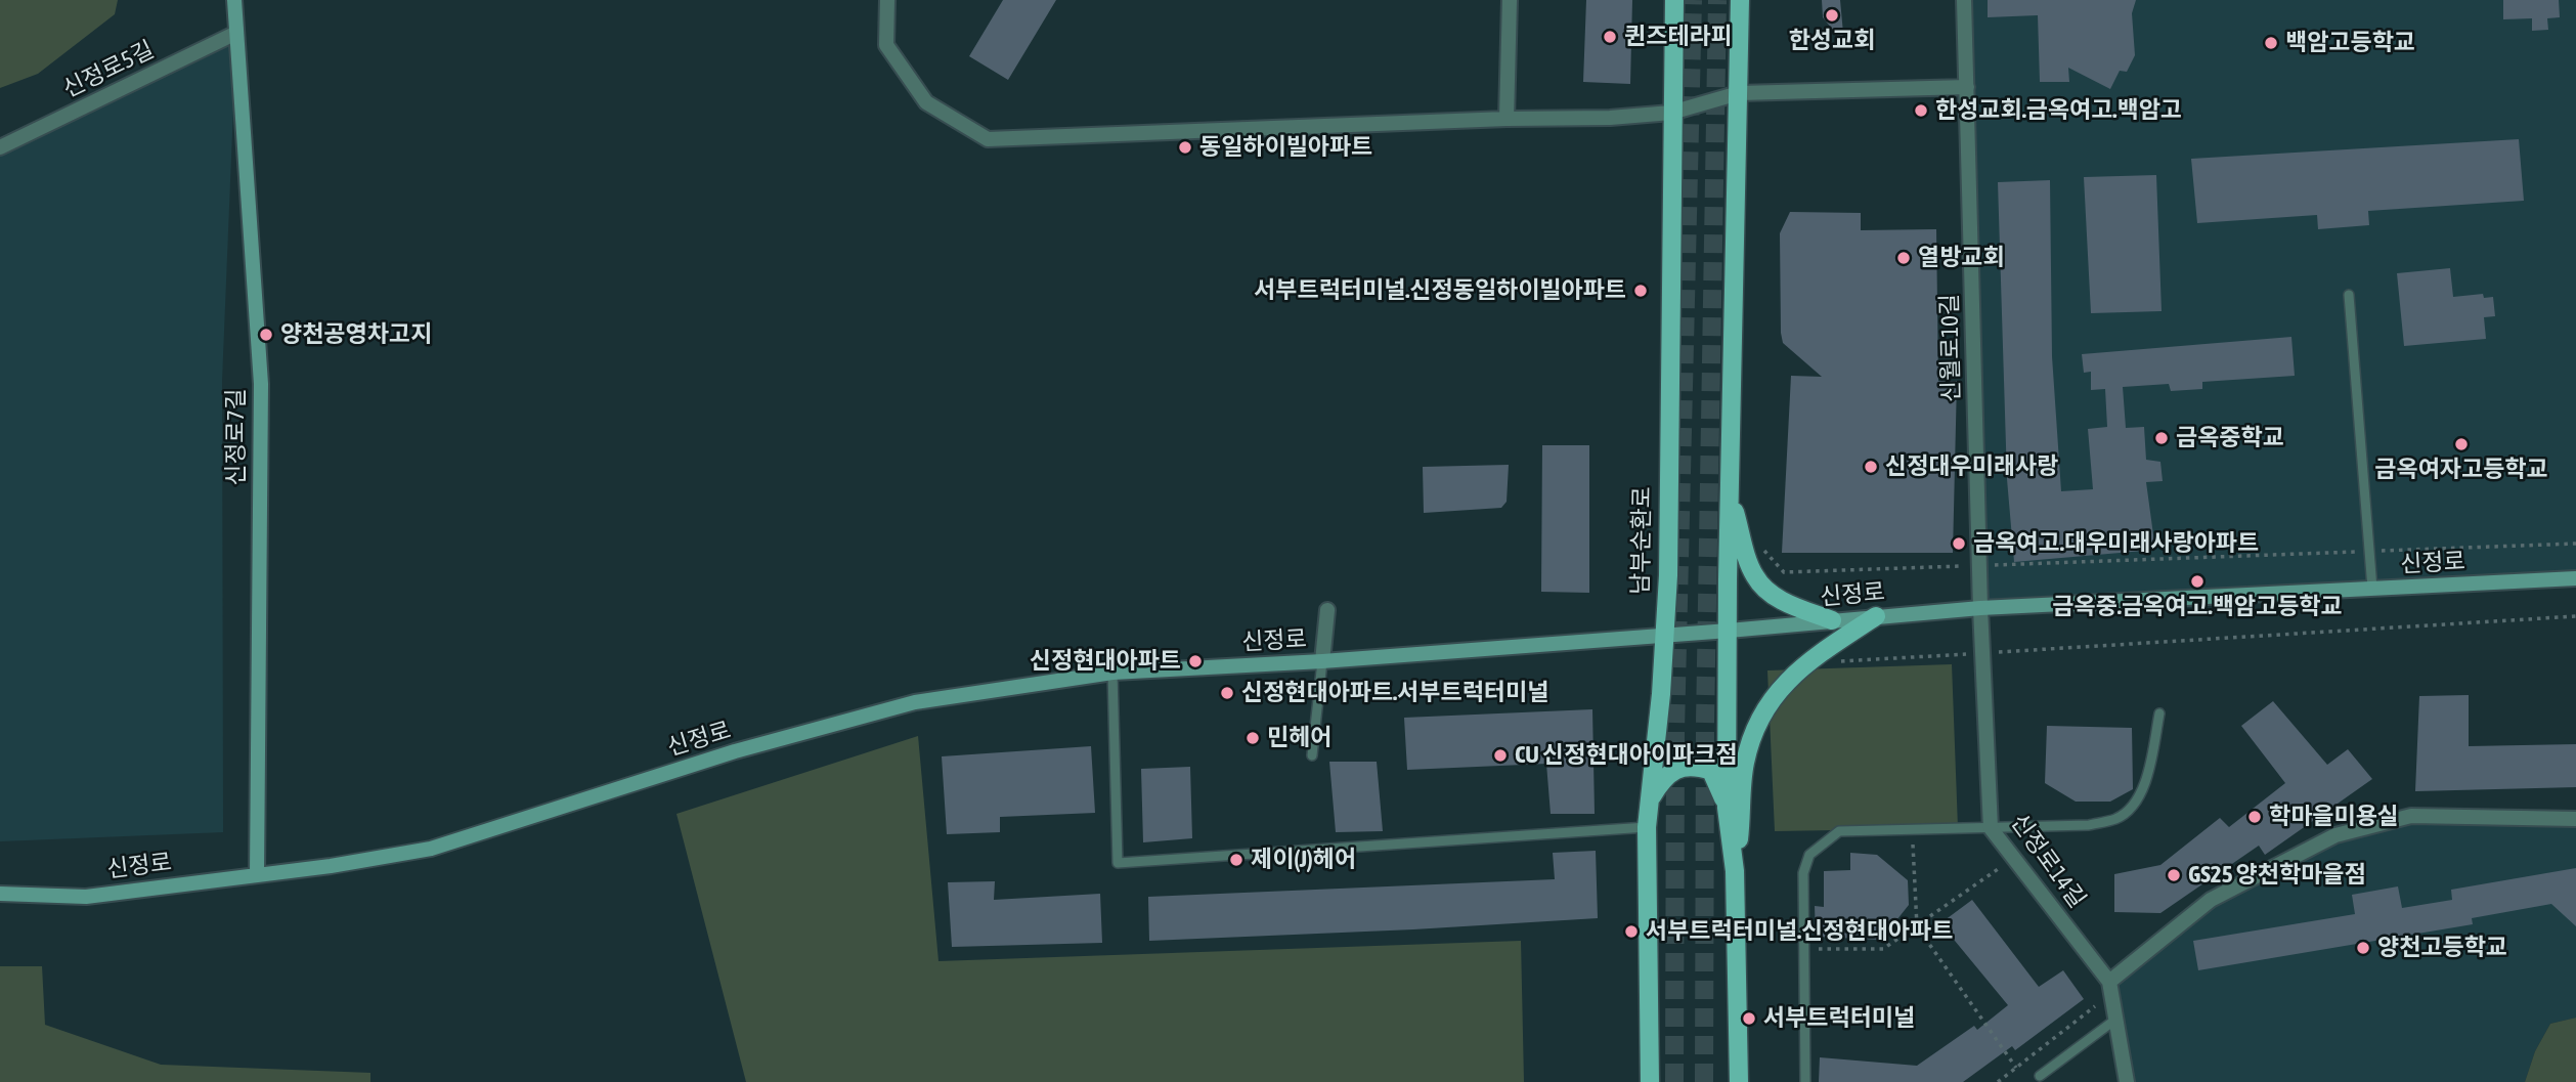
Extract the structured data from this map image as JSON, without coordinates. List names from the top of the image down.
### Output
{
  "streets": {
    "main road": ["신정로7길", "남부순환로", "신정로"],
    "street": ["신정로5길", "신월로10길", "신정로14길"]
  },
  "crossings": [
    ["신정로5길", "신정로7길"],
    ["신월로10길", "신정로"],
    ["신월로10길", "신정로14길"],
    ["신정로7길", "신정로"],
    ["남부순환로", "신정로"],
    ["신정로", "신정로14길"]
  ],
  "places": [
    "한성교회",
    "퀸즈테라피",
    "백암고등학교",
    "한성교회.금옥여고.백암고",
    "동일하이빌아파트",
    "열방교회",
    "서부트럭터미널.신정동일하이빌아파트",
    "양천공영차고지",
    "금옥중학교",
    "금옥여자고등학교",
    "신정대우미래사랑",
    "금옥여고.대우미래사랑아파트",
    "금옥중.금옥여고.백암고등학교",
    "신정현대아파트",
    "신정현대아파트.서부트럭터미널",
    "민헤어",
    "CU 신정현대아이파크점",
    "학마을미용실",
    "제이(J)헤어",
    "GS25 양천학마을점",
    "서부트럭터미널.신정현대아파트",
    "양천고등학교",
    "서부트럭터미널"
  ]
}
